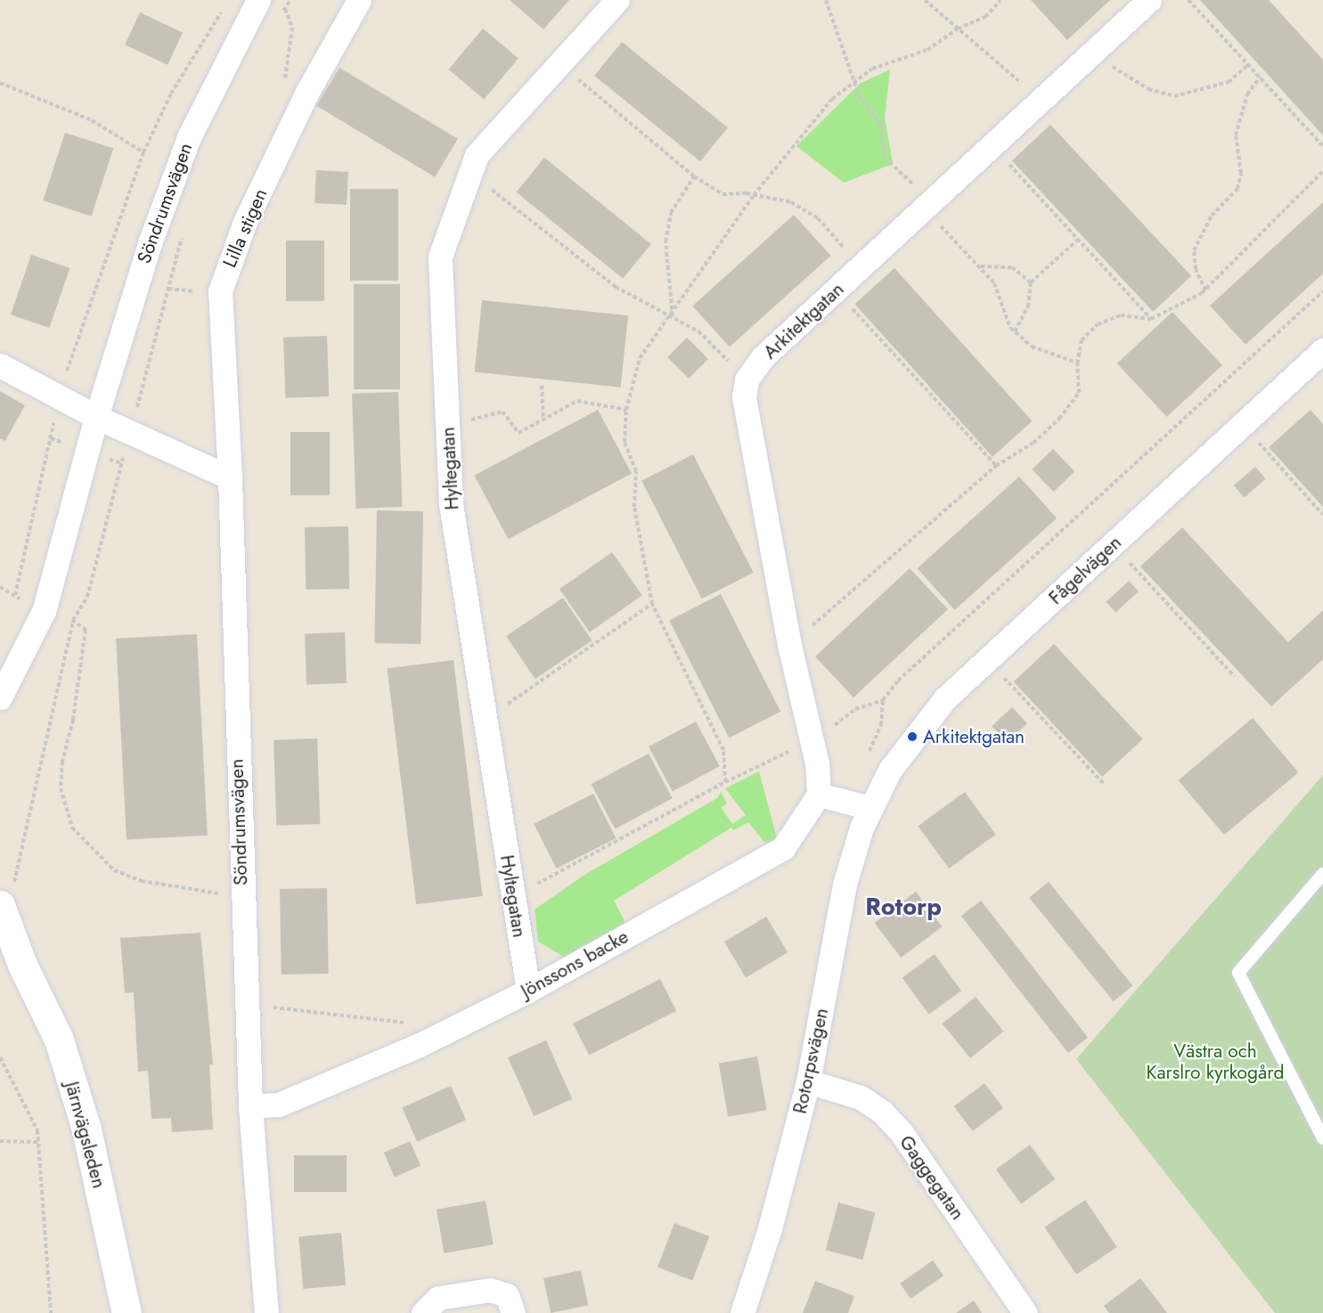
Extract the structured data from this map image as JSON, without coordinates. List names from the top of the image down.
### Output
{
  "streets": {
    "main road": ["Järnvägsleden"],
    "street": [
      "Söndrumsvägen",
      "Lilla stigen",
      "Arkitektgatan",
      "Hyltegatan",
      "Fågelvägen",
      "Jönssons backe",
      "Rotorpsvägen",
      "Gaggegatan"
    ]
  },
  "crossings": [
    ["Söndrumsvägen", "Lilla stigen"],
    ["Söndrumsvägen", "Jönssons backe"],
    ["Hyltegatan", "Jönssons backe"],
    ["Fågelvägen", "Rotorpsvägen"],
    ["Rotorpsvägen", "Gaggegatan"]
  ],
  "districts": ["Rotorp"],
  "parks": ["Västra och Karslro kyrkogård"],
  "places": ["Arkitektgatan"]
}
